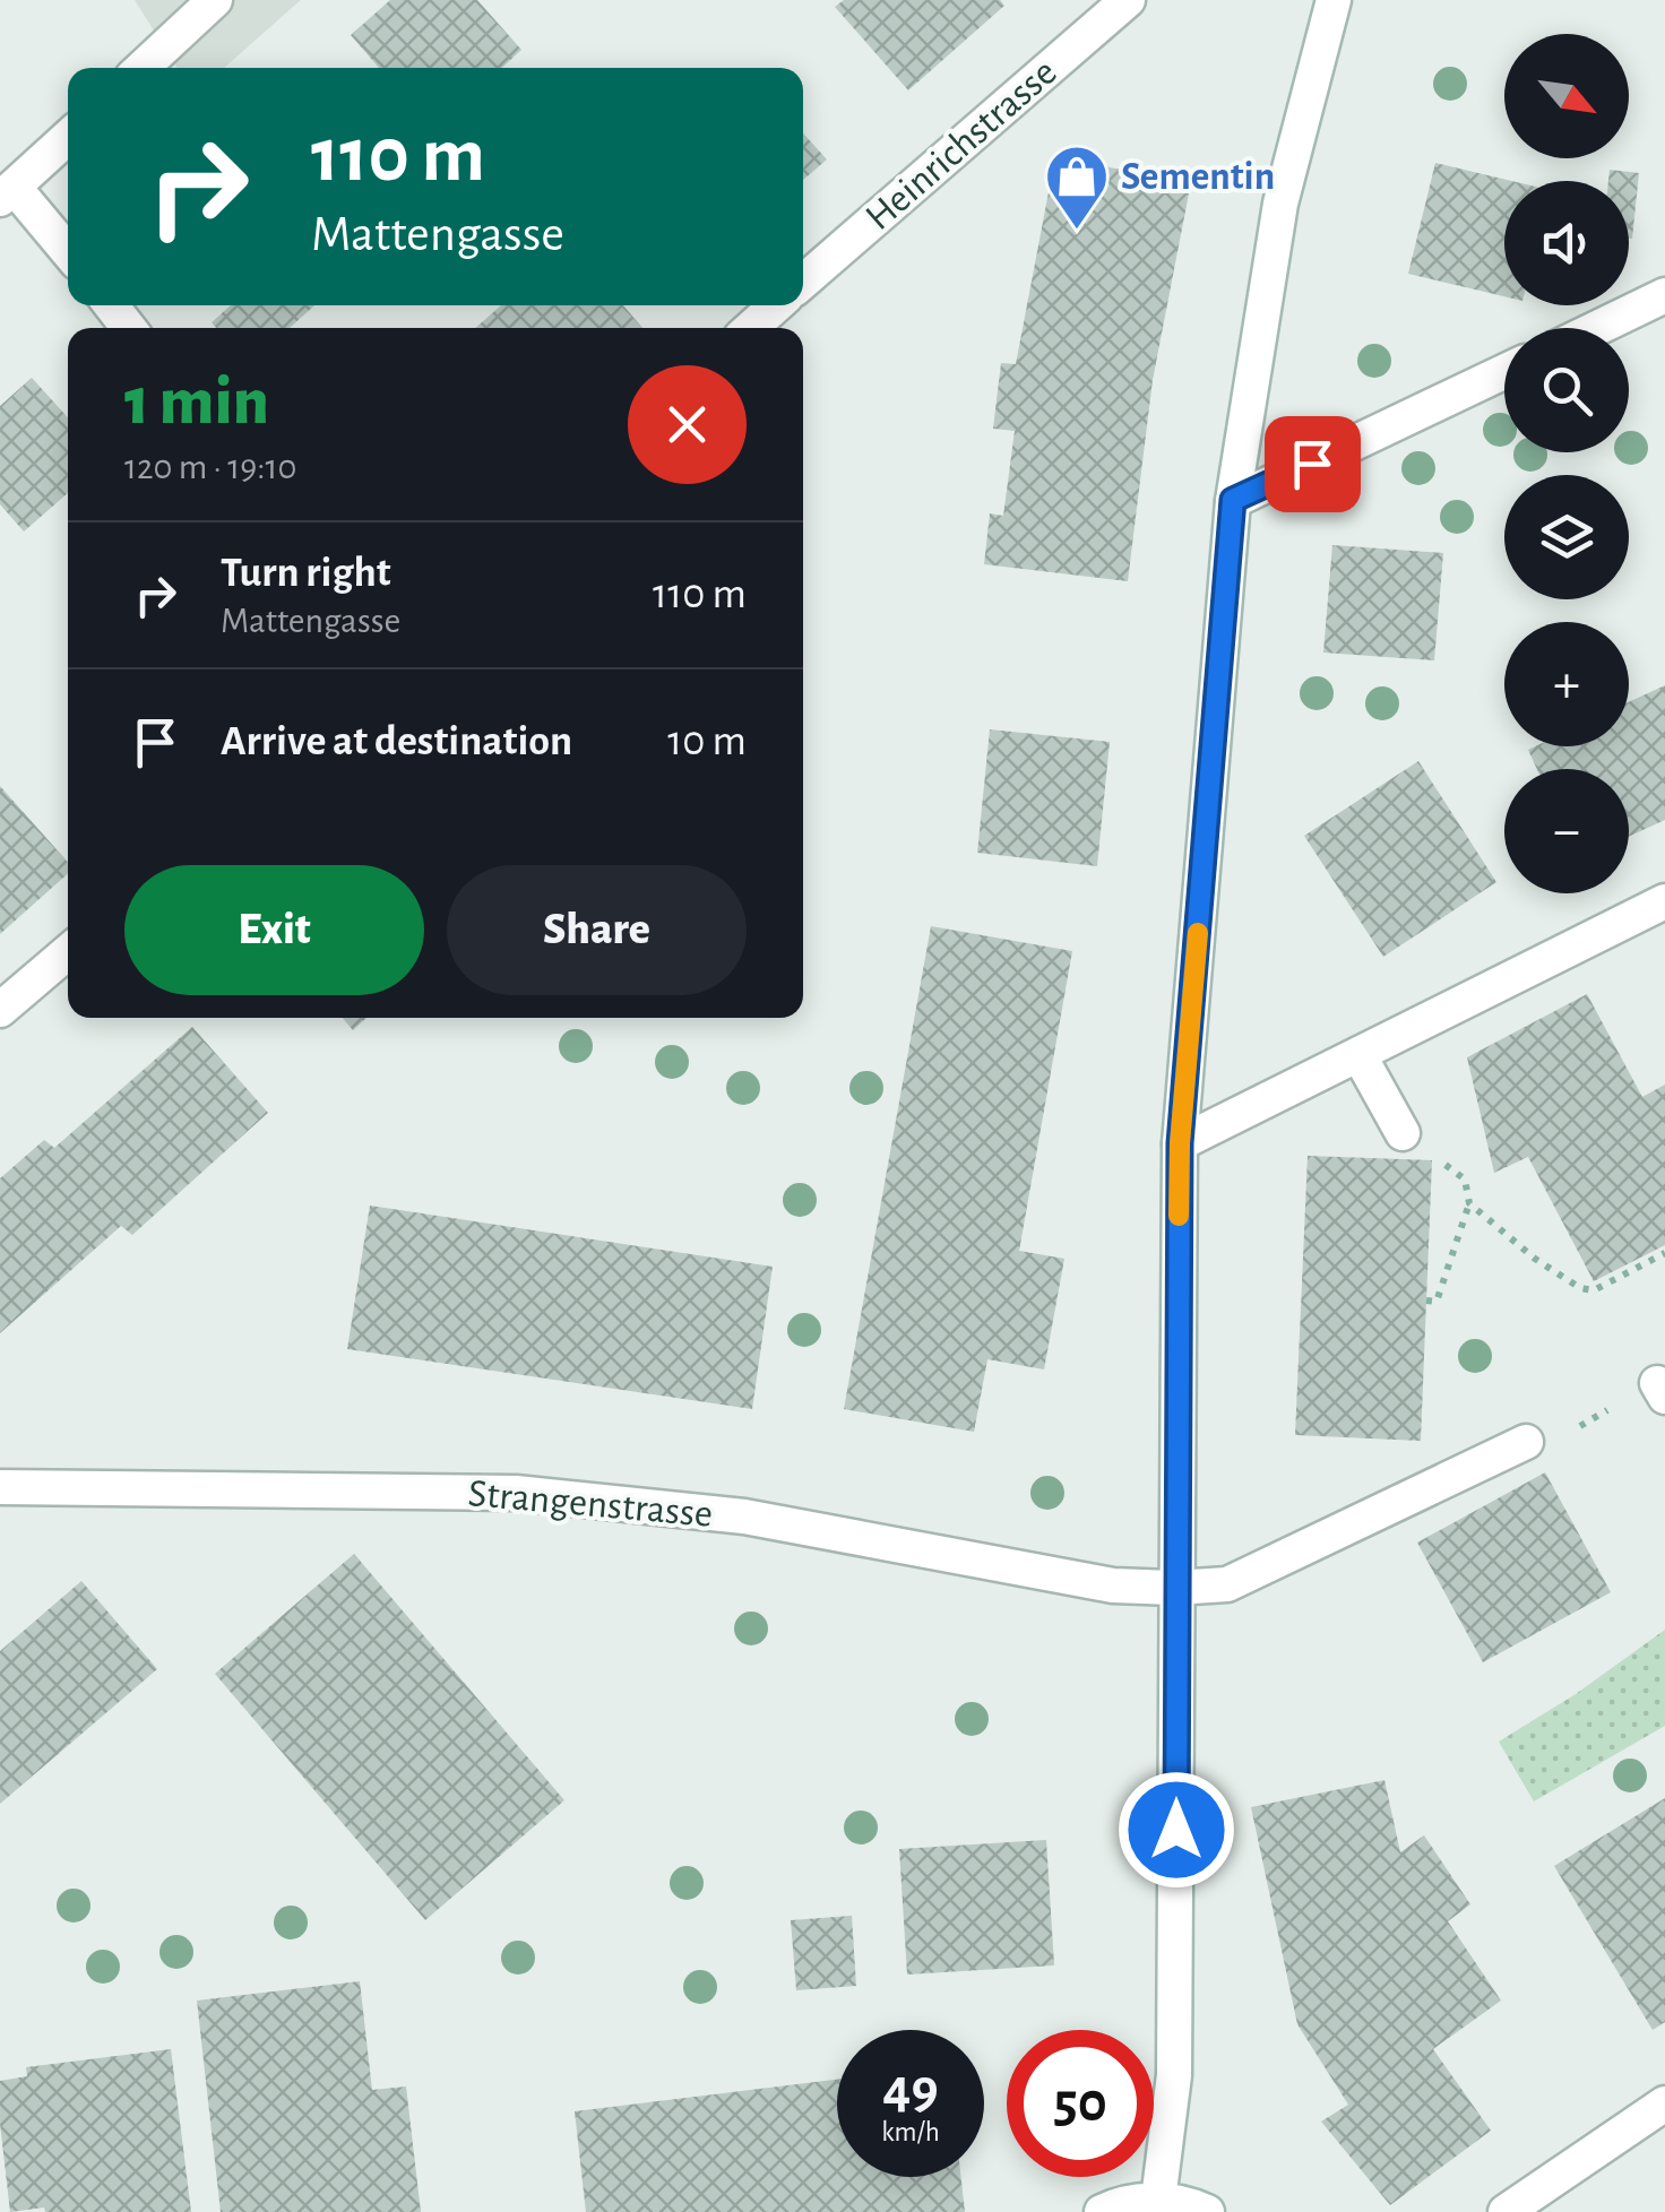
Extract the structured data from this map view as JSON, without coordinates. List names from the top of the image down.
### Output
{
  "streets": {
    "street": ["Heinrichstrasse", "Strangenstrasse"]
  },
  "places": {
    "shop": ["Sementin"]
  },
  "north": "bottom right",
  "page": {
    "map_buttons": ["+", "−"],
    "turn": ["110 m", "Mattengasse"],
    "heading": ["1 min", "120 m · 19:10"],
    "list": [
      {
        "name": "Turn right",
        "note": "Mattengasse",
        "value": "110 m"
      },
      {
        "name": "Arrive at destination",
        "value": "10 m"
      }
    ],
    "buttons": ["Exit", "Share"],
    "speed": "49 km/h",
    "limit": "50"
  }
}
